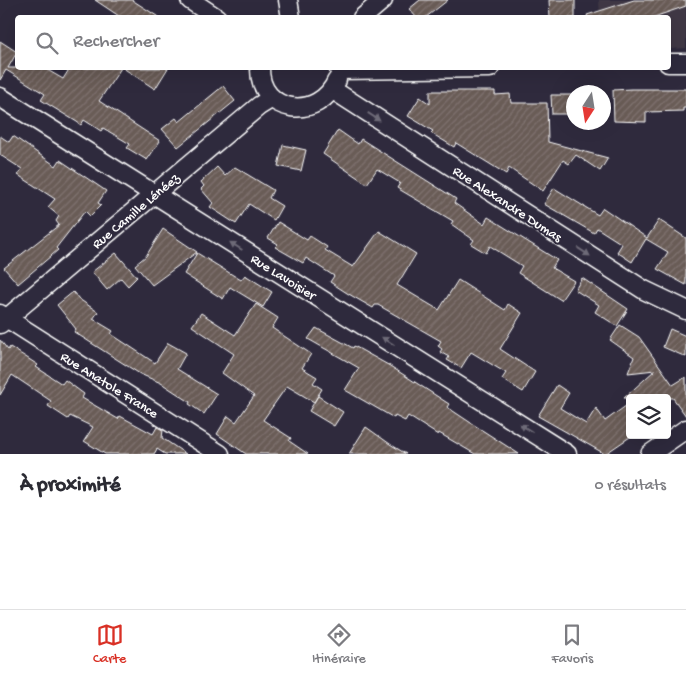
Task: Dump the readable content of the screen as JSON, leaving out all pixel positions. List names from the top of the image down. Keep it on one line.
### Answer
{"streets":{"street":["Rue Alexandre Dumas","Rue Camille Lénéez","Rue Lavoisier","Rue Anatole France"]},"crossings":[["Rue Camille Lénéez","Rue Lavoisier"],["Rue Camille Lénéez","Rue Anatole France"]],"one_way":["Rue Alexandre Dumas","Rue Lavoisier"],"north":"bottom","page":{"search":"Rechercher","heading":["À proximité","0 résultats"],"nav":["Carte","Itinéraire","Favoris"]}}
